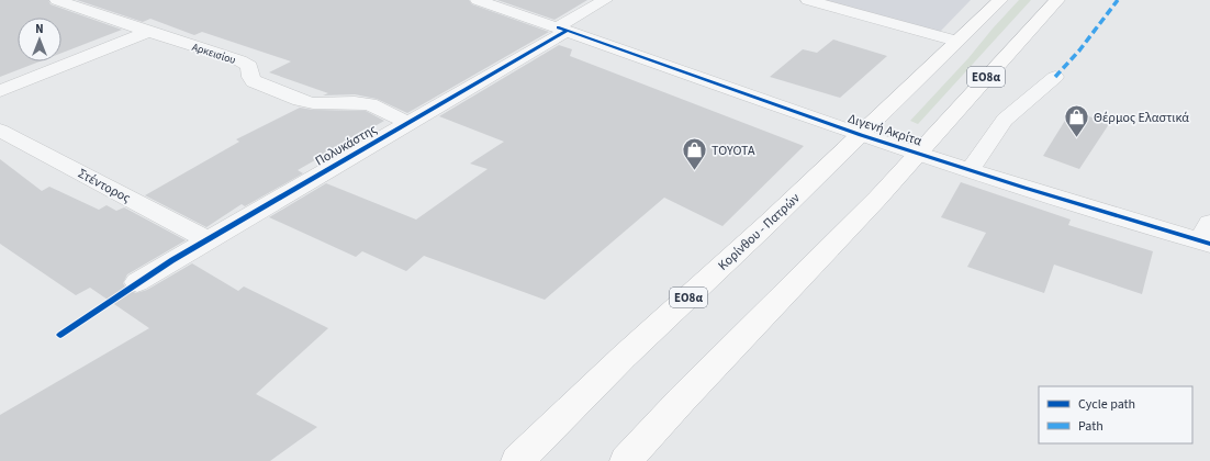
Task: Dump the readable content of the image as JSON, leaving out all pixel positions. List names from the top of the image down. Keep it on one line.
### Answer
{"streets":{"highway":["ΕΟ8α","Κορίνθου - Πατρών"],"street":["Αρκεισίου","Διγενή Ακρίτα","Πολυκάστης","Στέντορος"]},"crossings":[["Αρκεισίου","Πολυκάστης"],["ΕΟ8α","Διγενή Ακρίτα"],["Διγενή Ακρίτα","Πολυκάστης"],["Διγενή Ακρίτα","Κορίνθου - Πατρών"],["Πολυκάστης","Στέντορος"]],"places":{"shop":["Θέρμος Ελαστικά","TOYOTA"]},"legend":["Cycle path","Path"],"north":"top"}
